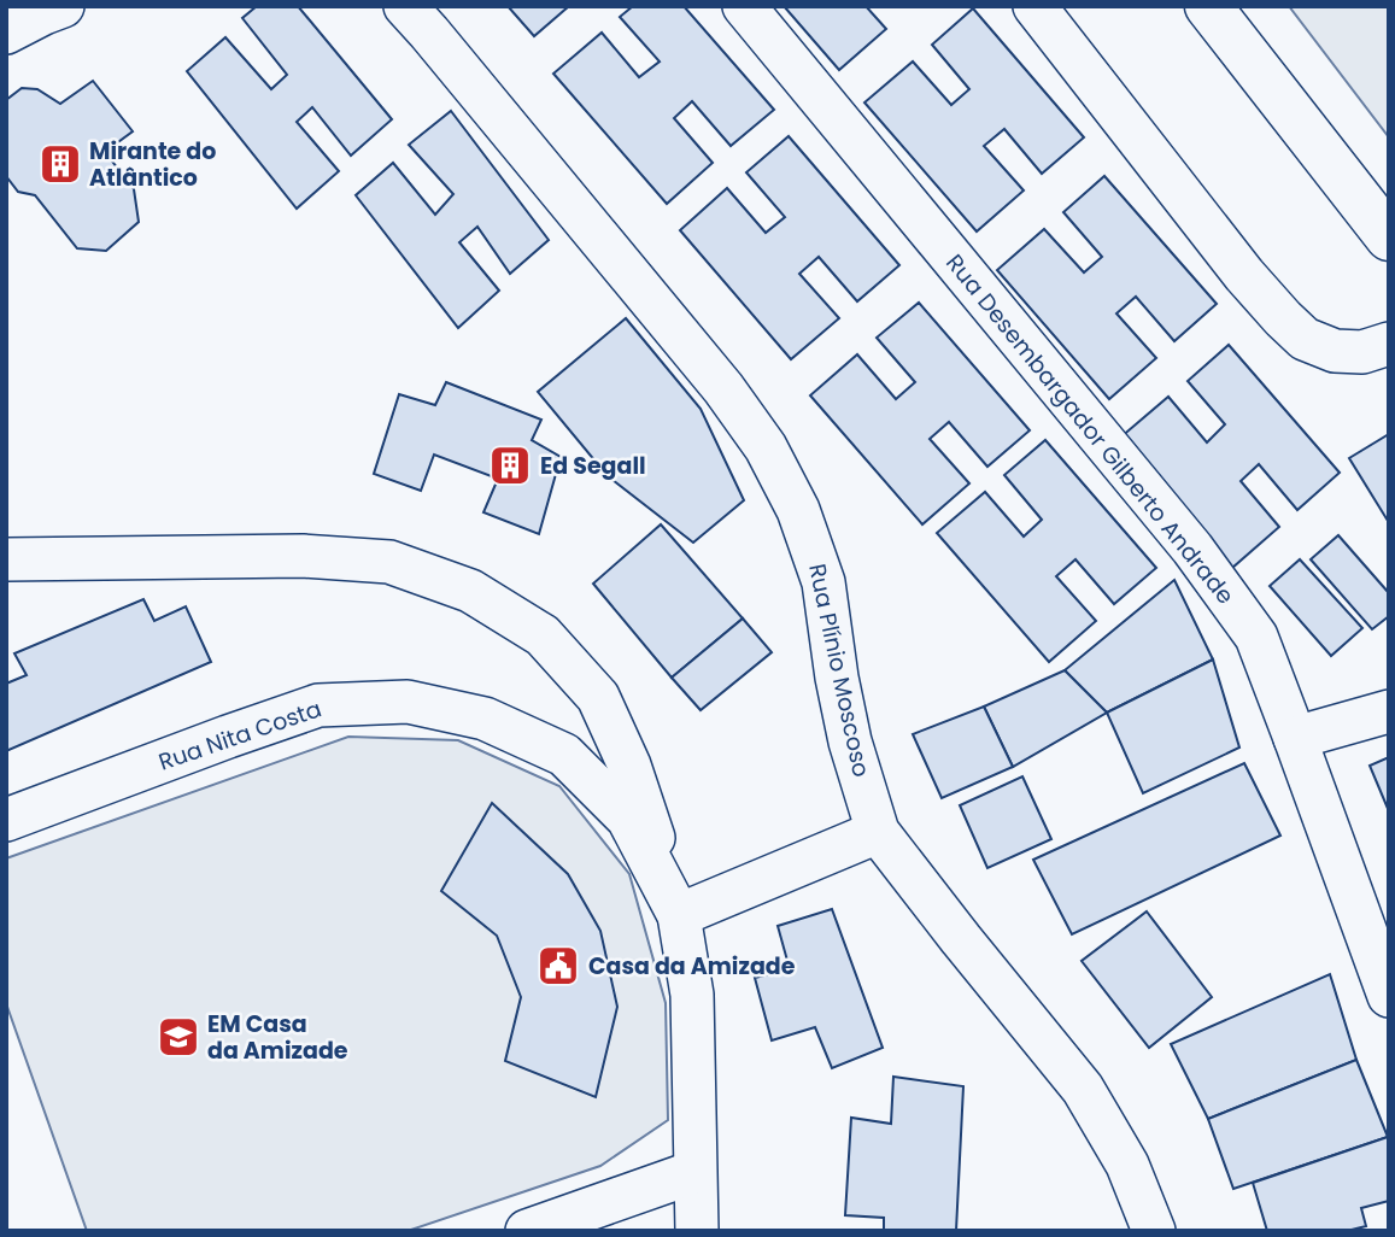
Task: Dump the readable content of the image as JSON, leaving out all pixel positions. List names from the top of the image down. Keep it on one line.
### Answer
{"streets":{"street":["Rua Desembargador Gilberto Andrade","Rua Plínio Moscoso","Rua Nita Costa"]},"places":{"building":["Mirante do Atlântico","Ed Segall"],"public building":["Casa da Amizade"],"school or university":["EM Casa da Amizade"]}}
